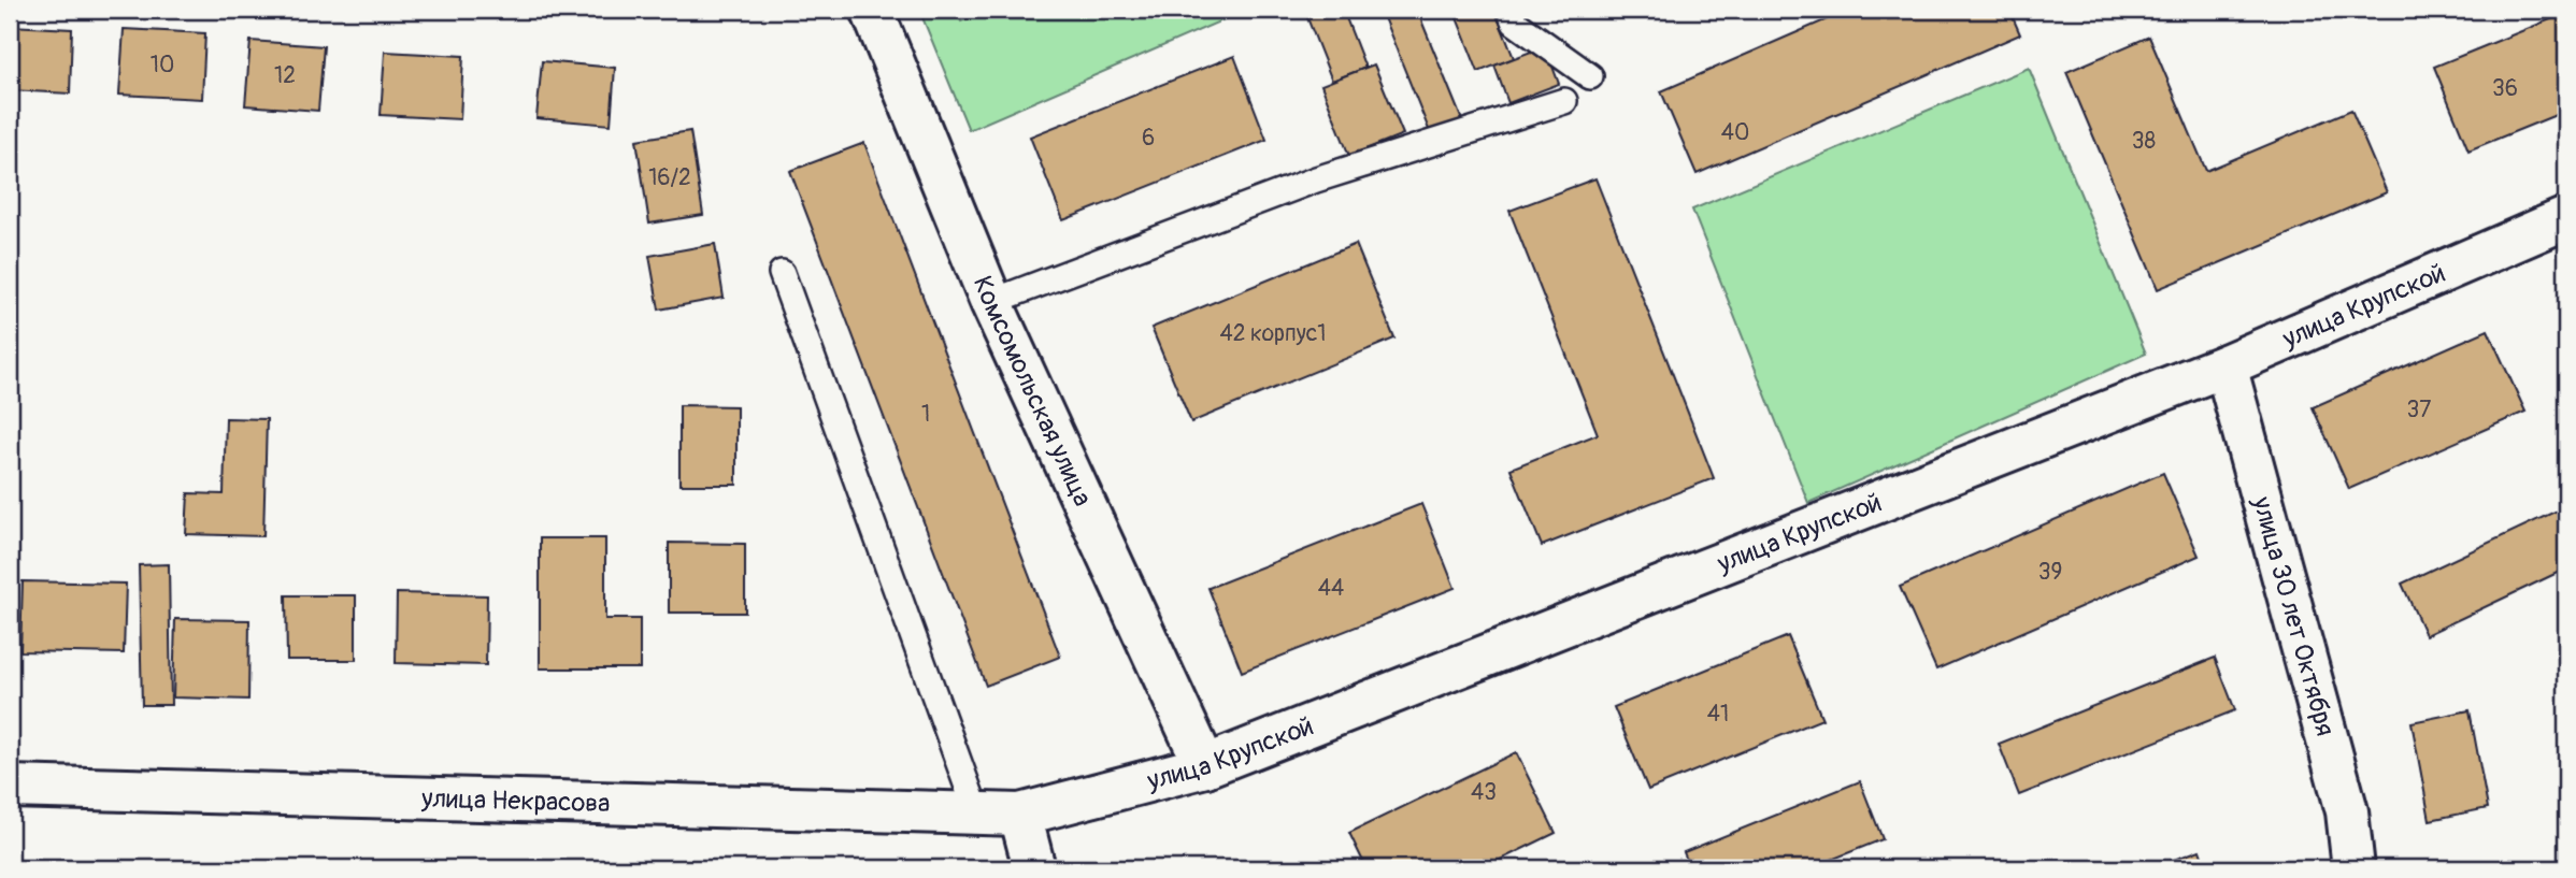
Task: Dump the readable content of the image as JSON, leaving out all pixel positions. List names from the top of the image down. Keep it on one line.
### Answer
{"streets":{"street":["улица Крупской","Комсомольская улица","улица 30 лет Октября","улица Некрасова"]},"crossings":[["улица Крупской","Комсомольская улица"],["улица Крупской","улица 30 лет Октября"],["улица Крупской","улица Некрасова"]],"house_numbers":["10","12","36","40","6","38","16/2","42 корпус1","37","1","39","44","41","43"]}
